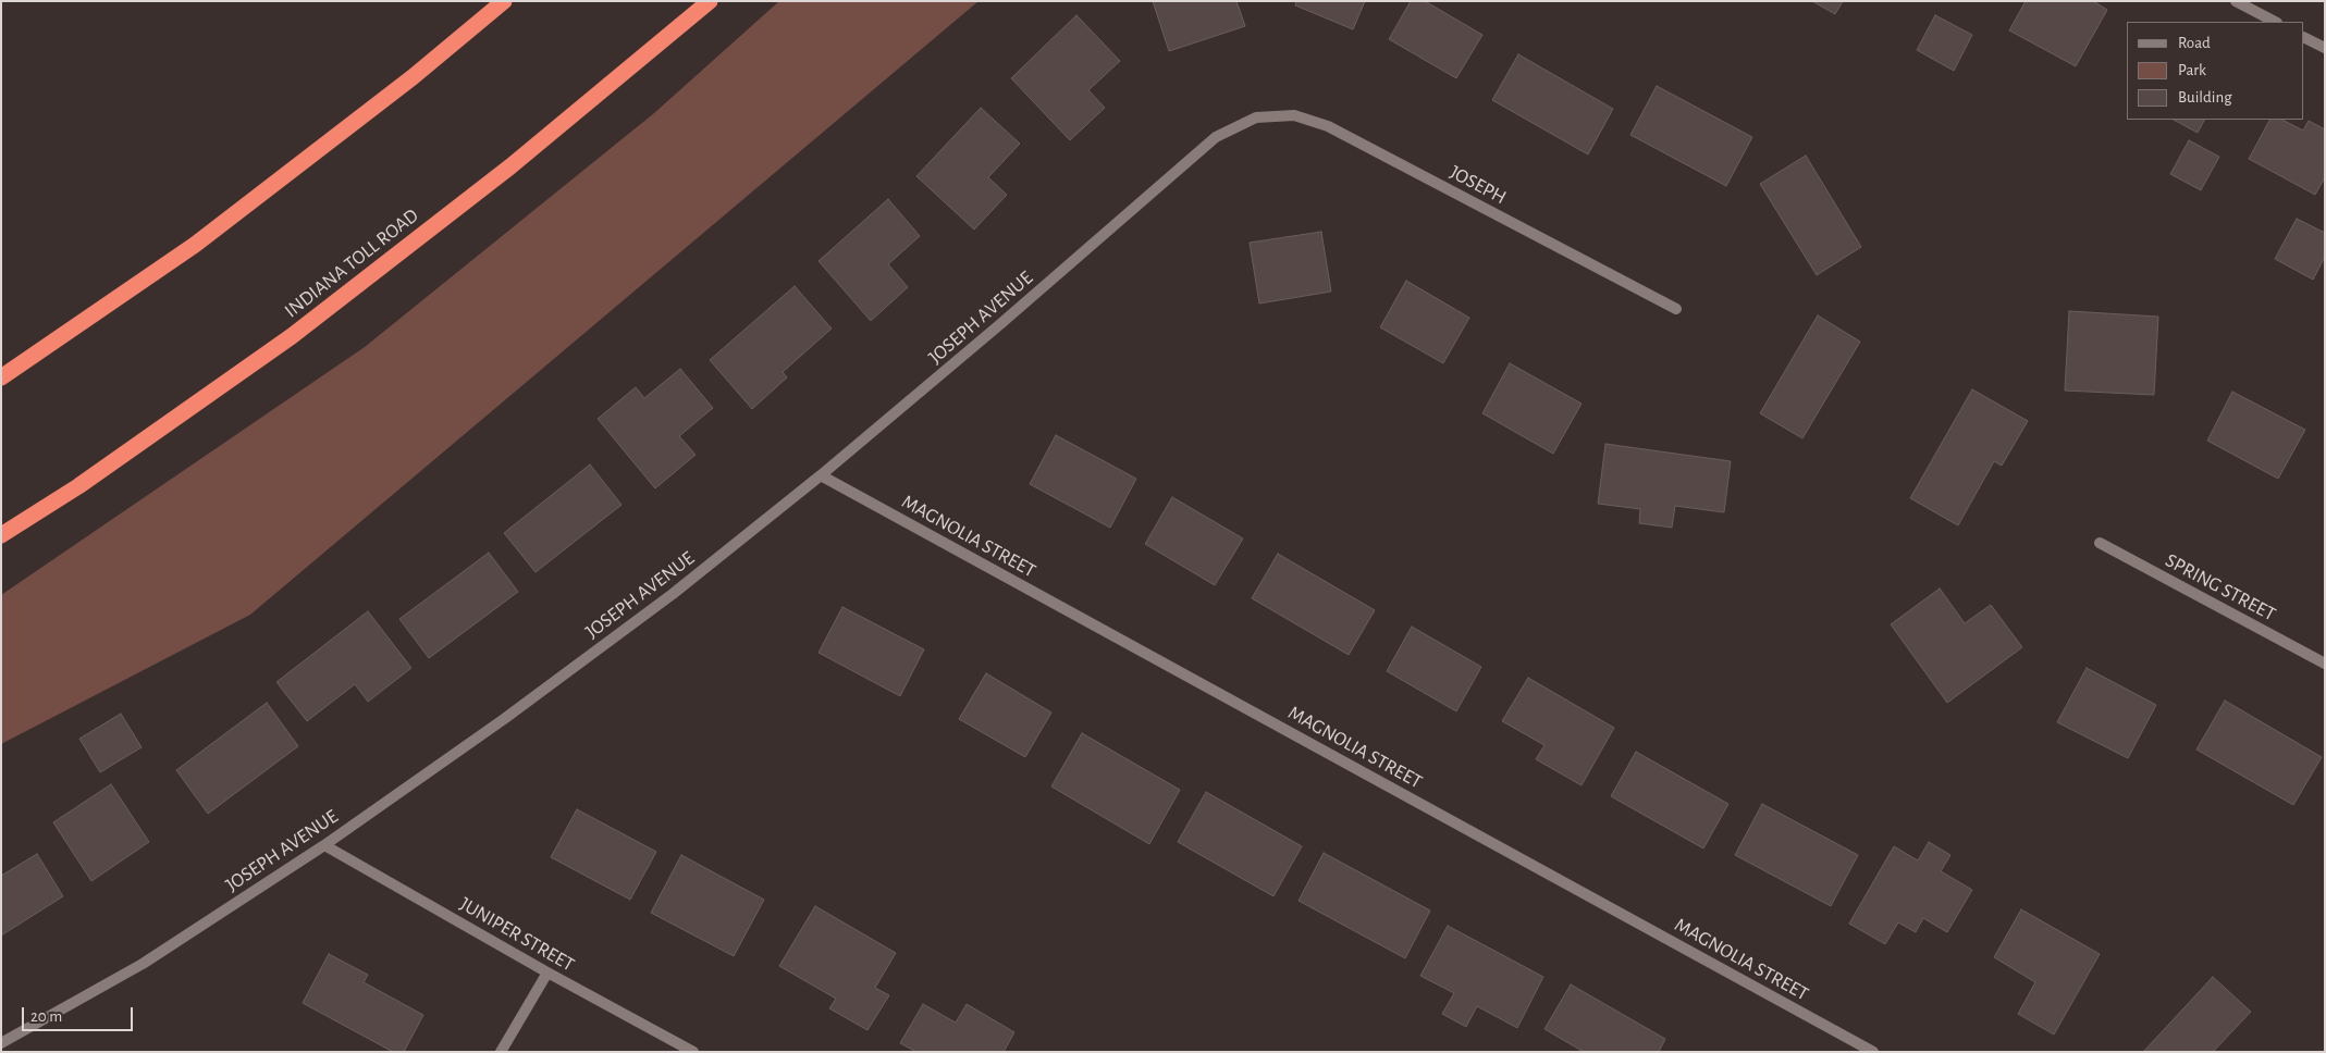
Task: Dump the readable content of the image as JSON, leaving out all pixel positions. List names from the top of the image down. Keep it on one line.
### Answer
{"streets":{"highway":["INDIANA TOLL ROAD"],"street":["JOSEPH","JOSEPH AVENUE","MAGNOLIA STREET","SPRING STREET","JUNIPER STREET"]},"crossings":[["JOSEPH","JOSEPH AVENUE"],["JOSEPH AVENUE","MAGNOLIA STREET"],["JOSEPH AVENUE","JUNIPER STREET"]],"legend":["Road","Park","Building"],"scale_bar":"20 m"}
